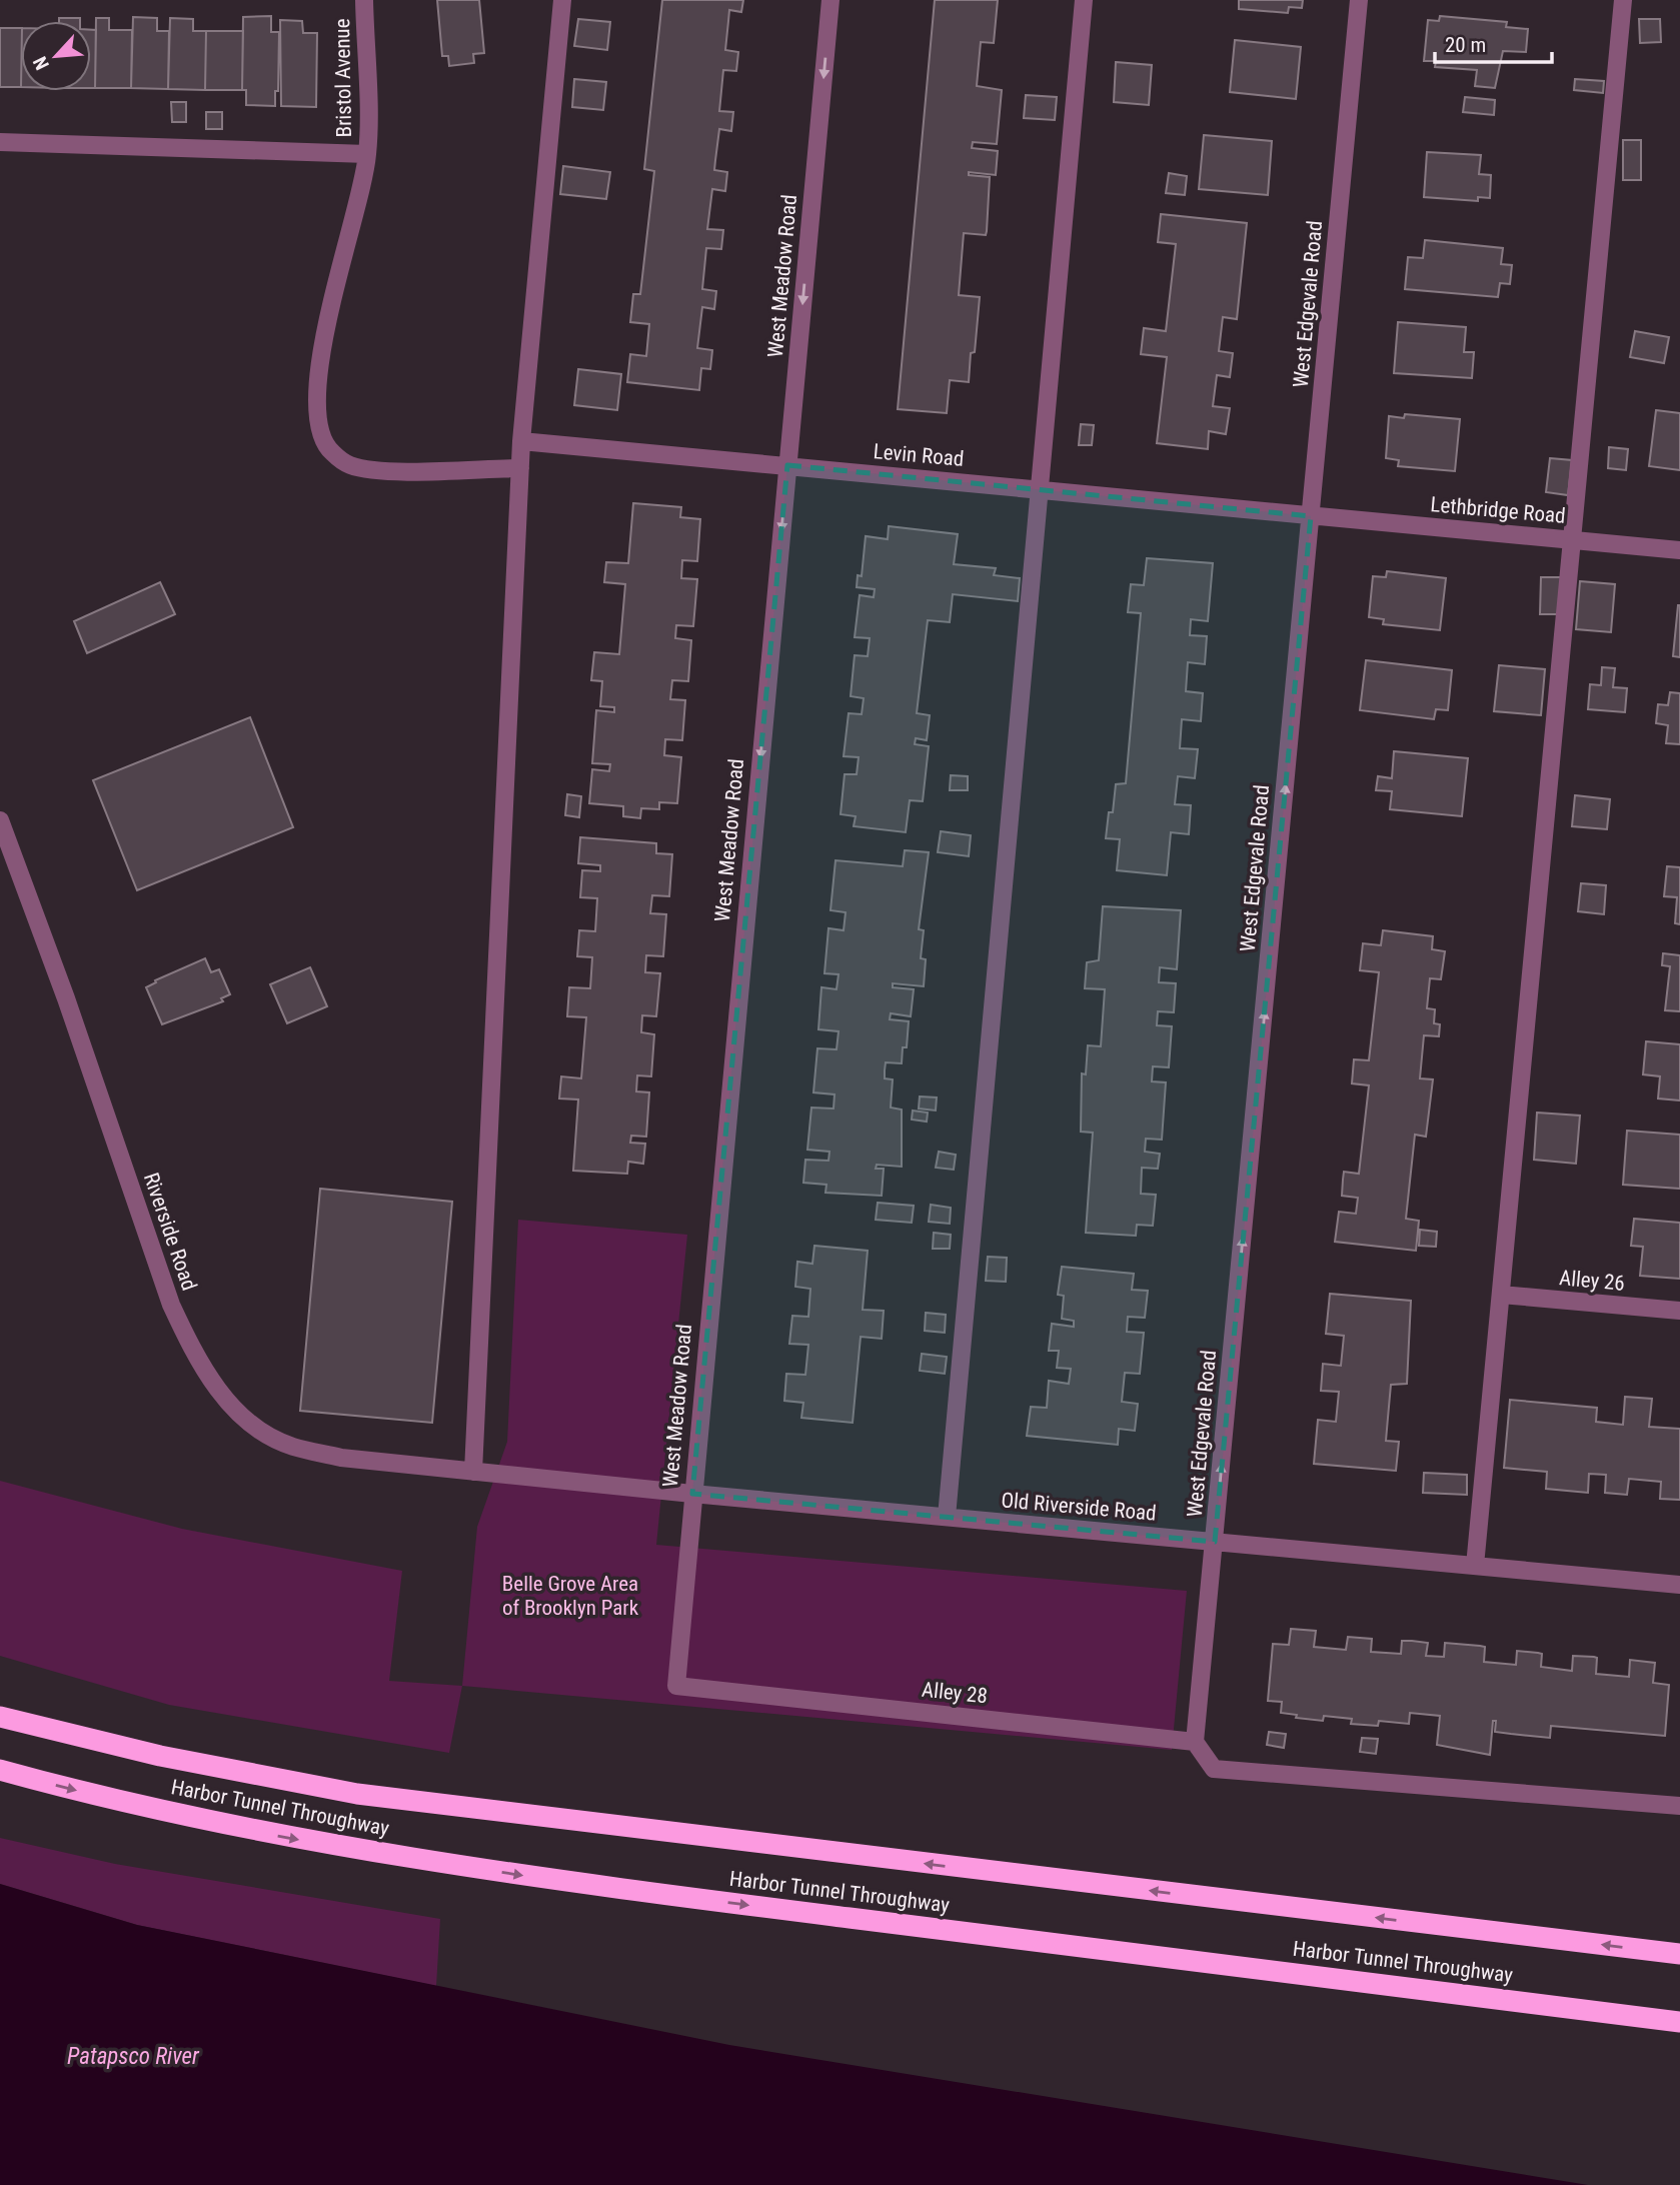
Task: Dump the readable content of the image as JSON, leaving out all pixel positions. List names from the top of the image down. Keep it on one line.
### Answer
{"streets":{"highway":["Harbor Tunnel Throughway"],"street":["Bristol Avenue","West Meadow Road","West Edgevale Road","Levin Road","Lethbridge Road","Riverside Road","Alley 26","Old Riverside Road","Alley 28"]},"crossings":[["West Meadow Road","Levin Road"],["West Meadow Road","Old Riverside Road"],["West Meadow Road","Alley 28"],["West Edgevale Road","Levin Road"],["West Edgevale Road","Lethbridge Road"],["West Edgevale Road","Old Riverside Road"],["West Edgevale Road","Alley 28"],["Levin Road","Lethbridge Road"],["Riverside Road","Old Riverside Road"]],"one_way":["West Meadow Road","West Edgevale Road"],"water":["Patapsco River"],"parks":["Belle Grove Area of Brooklyn Park"],"scale_bar":"20 m","north":"bottom left"}
